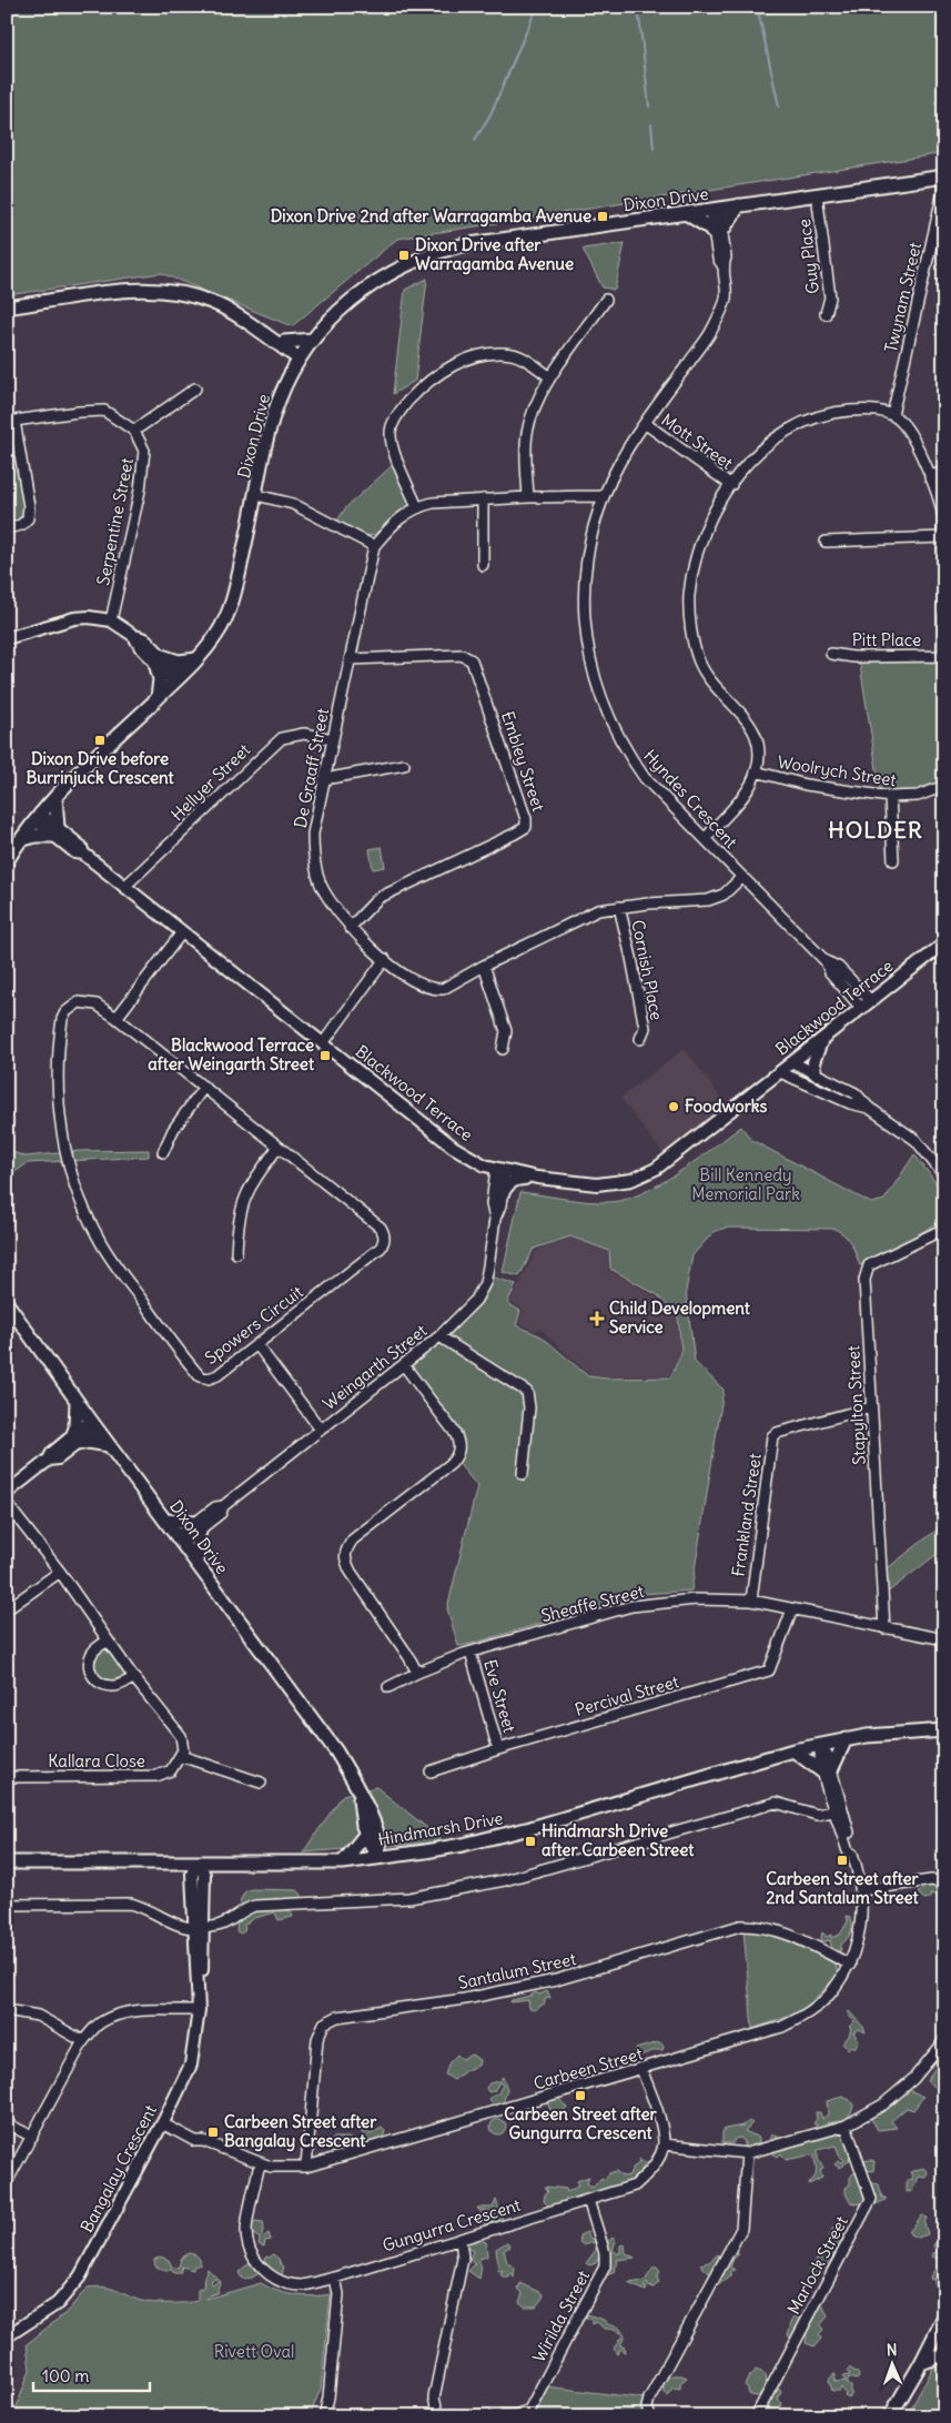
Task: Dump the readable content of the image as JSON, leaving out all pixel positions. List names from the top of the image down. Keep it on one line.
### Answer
{"streets":{"main road":["Dixon Drive","Hindmarsh Drive"],"street":["Guy Place","Twynam Street","Mott Street","Serpentine Street","Pitt Place","Embley Street","De Graaff Street","Woolrych Street","Hellyer Street","Hyndes Crescent","Cornish Place","Blackwood Terrace","Spowers Circuit","Weingarth Street","Stapylton Street","Frankland Street","Sheaffe Street","Eve Street","Percival Street","Kallara Close","Santalum Street","Carbeen Street","Bangalay Crescent","Gungurra Crescent","Marlock Street","Wirilda Street"]},"crossings":[["Dixon Drive","Guy Place"],["Dixon Drive","Hyndes Crescent"],["Dixon Drive","Blackwood Terrace"],["Dixon Drive","Weingarth Street"],["Dixon Drive","Hindmarsh Drive"],["Mott Street","Hyndes Crescent"],["Embley Street","De Graaff Street"],["De Graaff Street","Hellyer Street"],["De Graaff Street","Hyndes Crescent"],["De Graaff Street","Cornish Place"],["Hellyer Street","Blackwood Terrace"],["Hyndes Crescent","Blackwood Terrace"],["Blackwood Terrace","Weingarth Street"],["Stapylton Street","Frankland Street"],["Stapylton Street","Sheaffe Street"],["Frankland Street","Sheaffe Street"],["Sheaffe Street","Eve Street"],["Sheaffe Street","Percival Street"],["Eve Street","Percival Street"],["Hindmarsh Drive","Carbeen Street"],["Hindmarsh Drive","Bangalay Crescent"],["Santalum Street","Carbeen Street"],["Carbeen Street","Bangalay Crescent"],["Carbeen Street","Gungurra Crescent"],["Gungurra Crescent","Wirilda Street"]],"districts":["HOLDER"],"parks":["Bill Kennedy Memorial Park","Rivett Oval"],"places":{"transit":["Dixon Drive 2nd after Warragamba Avenue","Dixon Drive after Warragamba Avenue","Dixon Drive before Burrinjuck Crescent","Blackwood Terrace after Weingarth Street","Hindmarsh Drive after Carbeen Street","Carbeen Street after 2nd Santalum Street","Carbeen Street after Gungurra Crescent","Carbeen Street after Bangalay Crescent"],"other":["Foodworks"],"health":["Child Development Service"]},"scale_bar":"100 m","north":"top"}
